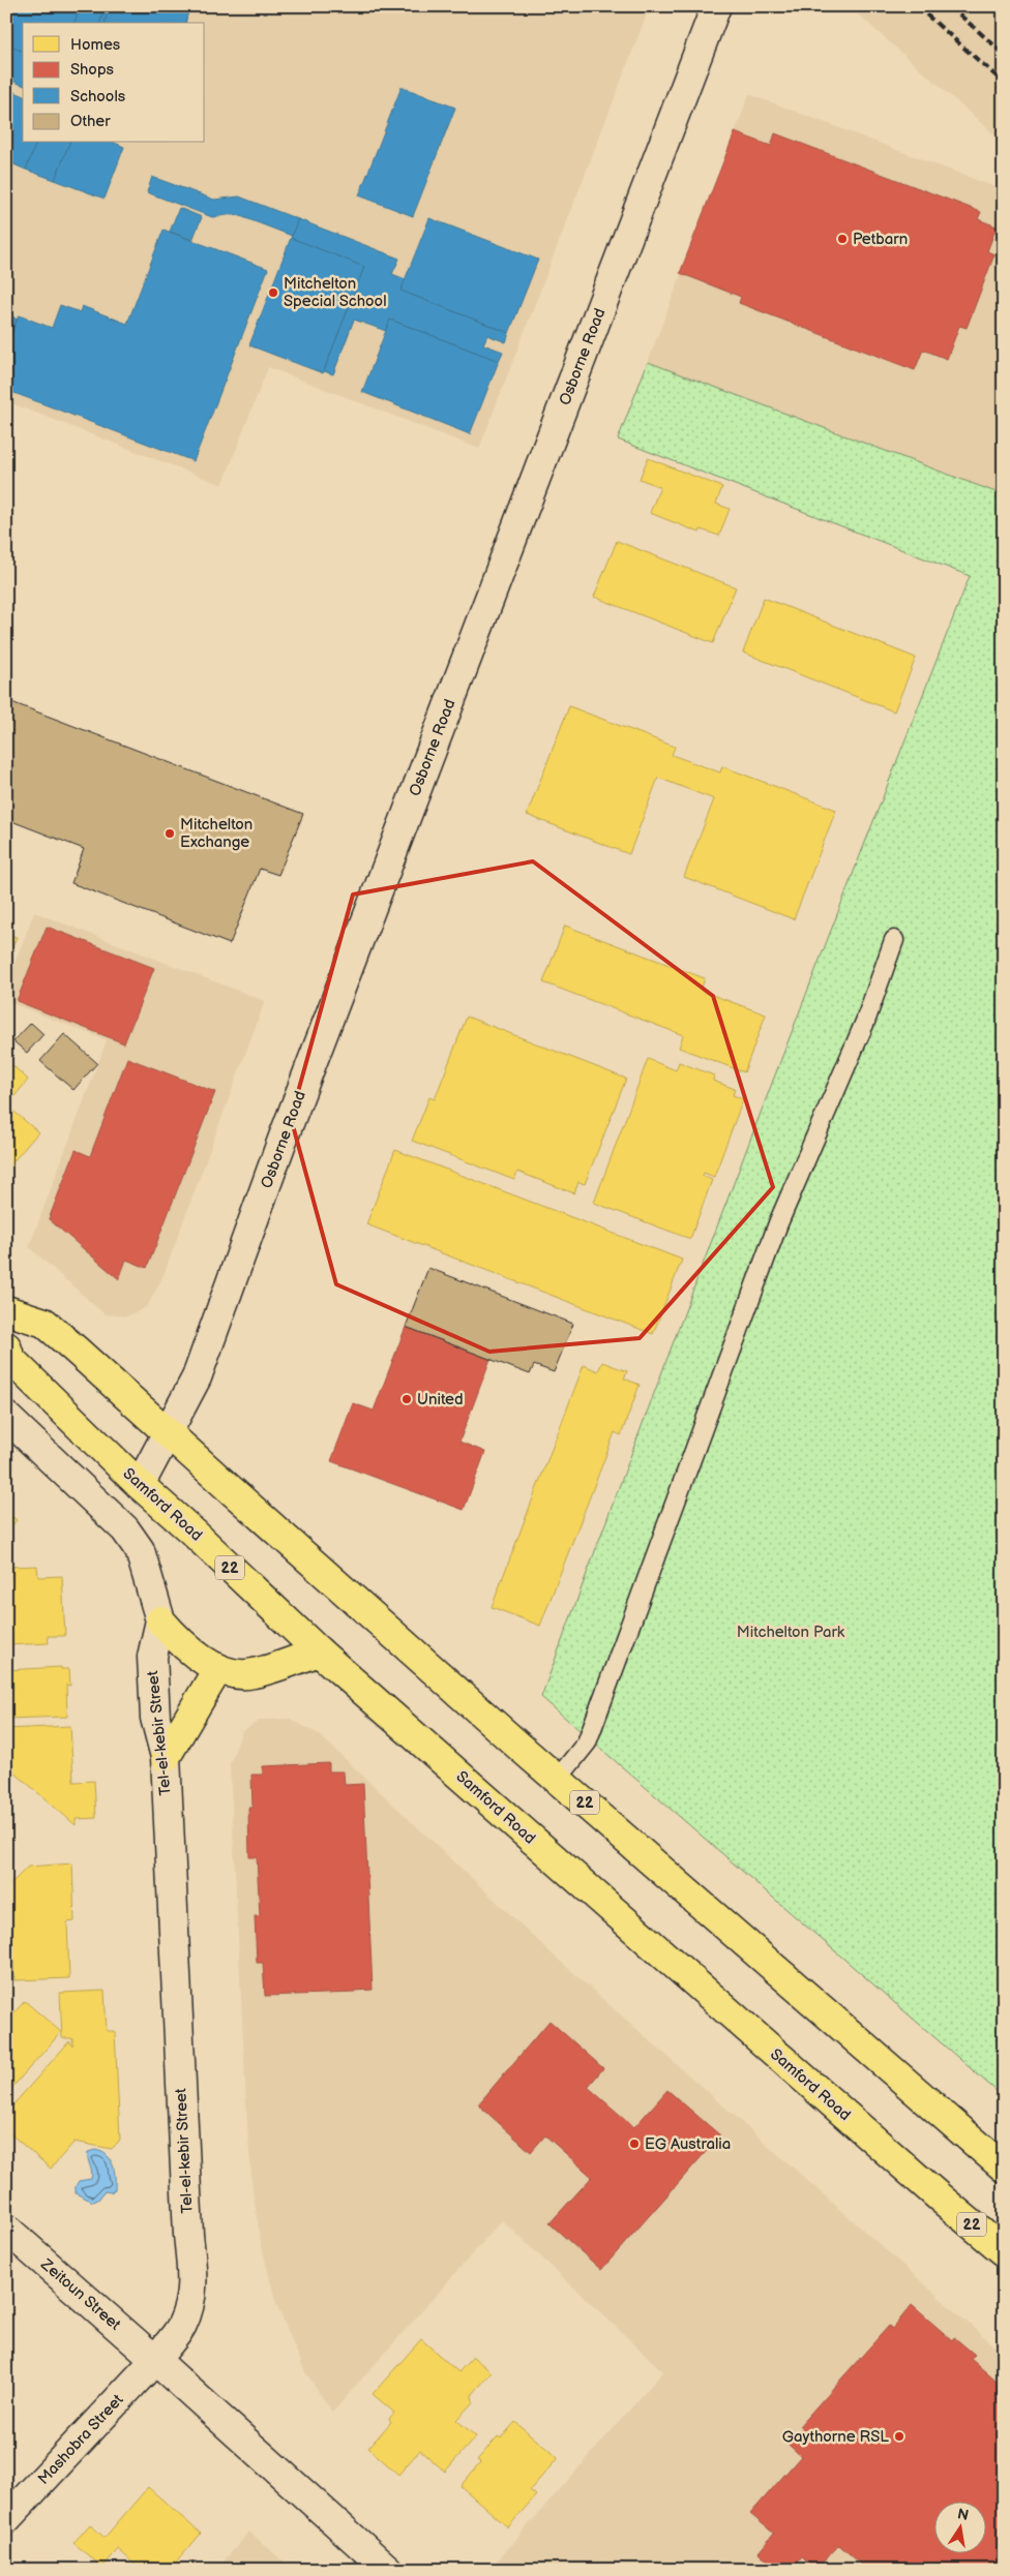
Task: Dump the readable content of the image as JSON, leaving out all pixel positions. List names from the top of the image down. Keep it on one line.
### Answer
{"streets":{"main road":["Samford Road","22"],"street":["Osborne Road","Tel-el-kebir Street","Zeitoun Street","Mashobra Street"]},"crossings":[["Osborne Road","Samford Road"],["Osborne Road","22"],["Tel-el-kebir Street","Zeitoun Street"],["Tel-el-kebir Street","Mashobra Street"],["Zeitoun Street","Mashobra Street"]],"parks":["Mitchelton Park"],"places":["Petbarn","Mitchelton Special School","Mitchelton Exchange","United","EG Australia","Gaythorne RSL"],"legend":["Homes","Shops","Schools","Other"],"north":"top"}
